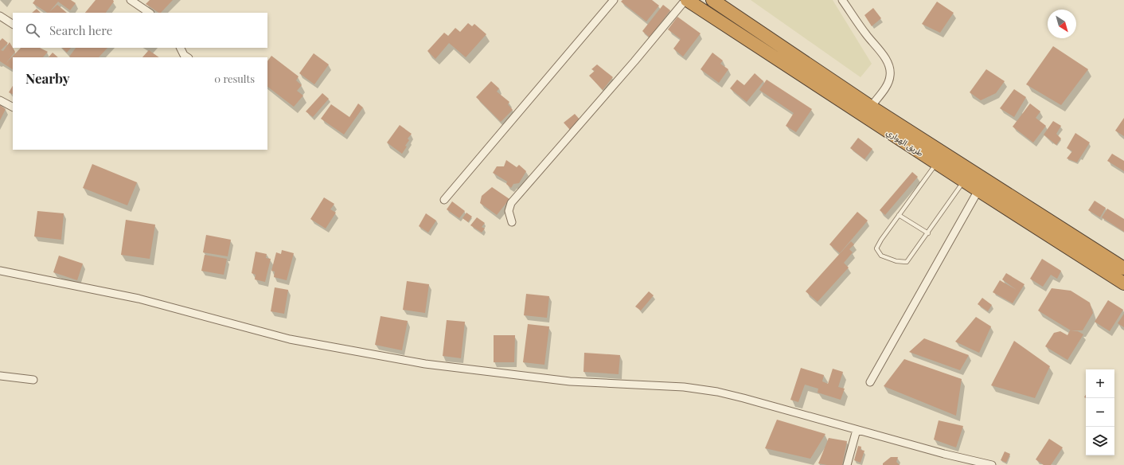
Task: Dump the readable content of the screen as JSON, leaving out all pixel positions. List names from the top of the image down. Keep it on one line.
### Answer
{"streets":{"highway":["طريق الهواري"]},"north":"bottom right","page":{"search":"Search here","heading":["Nearby","0 results"],"map_buttons":["+","−"]}}
